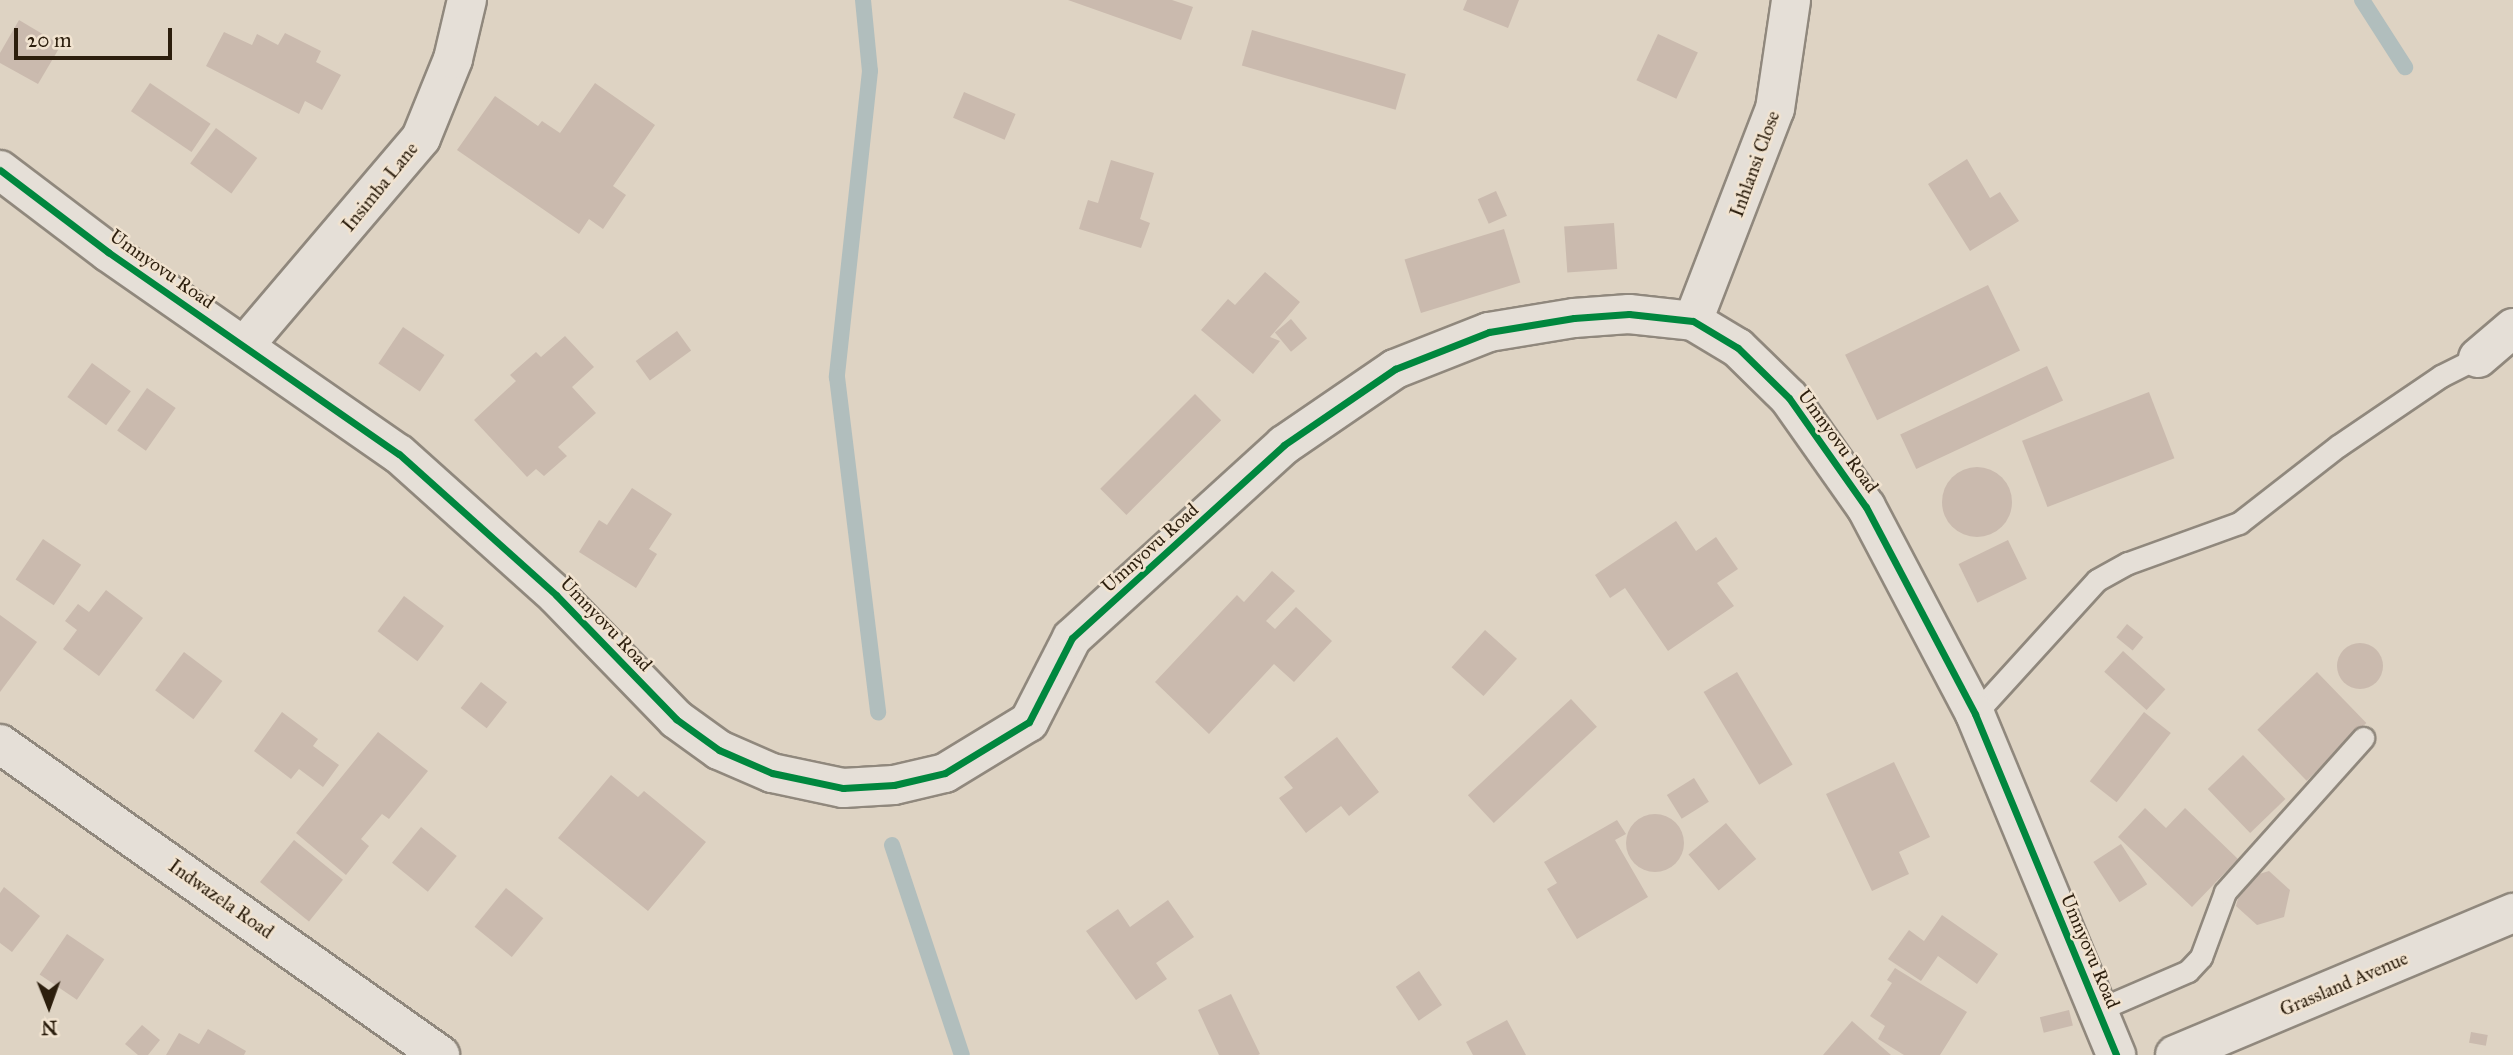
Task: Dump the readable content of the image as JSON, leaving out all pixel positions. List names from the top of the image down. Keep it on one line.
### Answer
{"streets":{"street":["Inhlansi Close","Insimba Lane","Umnyovu Road","Indwazela Road","Grassland Avenue"]},"crossings":[["Inhlansi Close","Umnyovu Road"],["Insimba Lane","Umnyovu Road"]],"scale_bar":"20 m","north":"bottom"}
